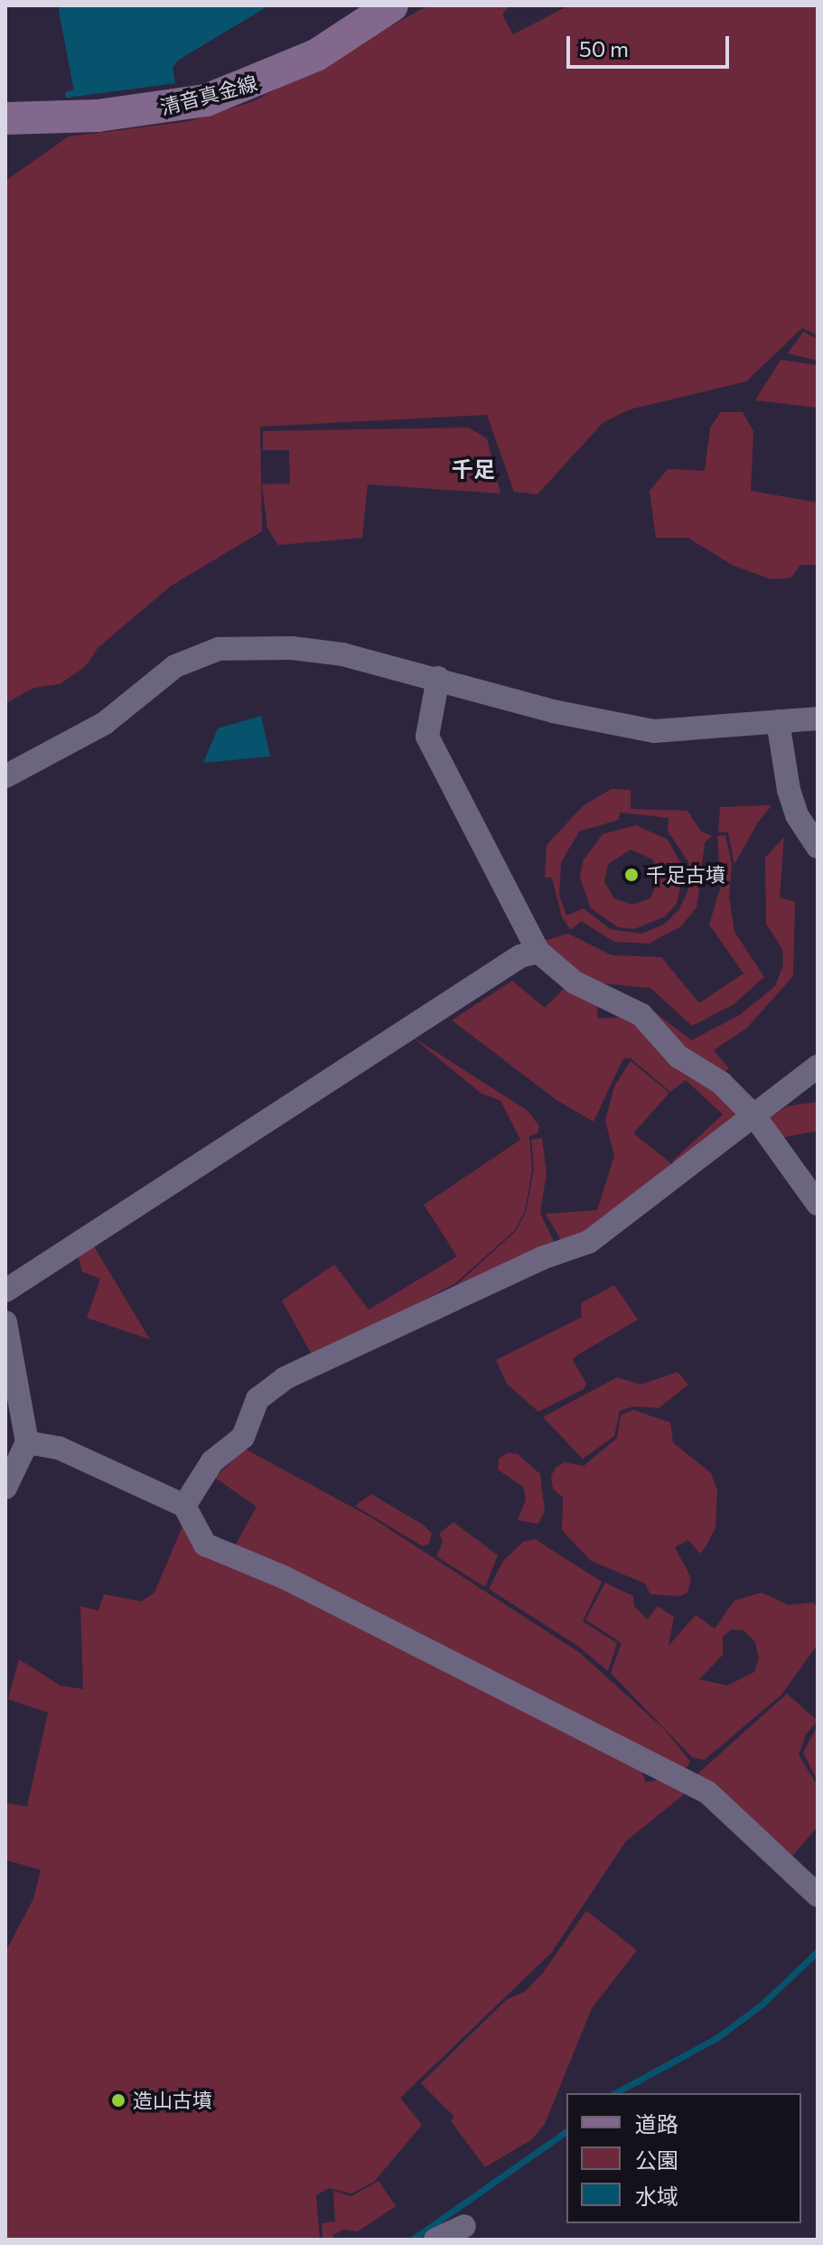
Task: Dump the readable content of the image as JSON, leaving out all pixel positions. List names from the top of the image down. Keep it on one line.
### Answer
{"streets":{"main road":["清音真金線"]},"districts":["千足"],"places":["千足古墳","造山古墳"],"legend":["道路","公園","水域"],"scale_bar":"50 m"}
